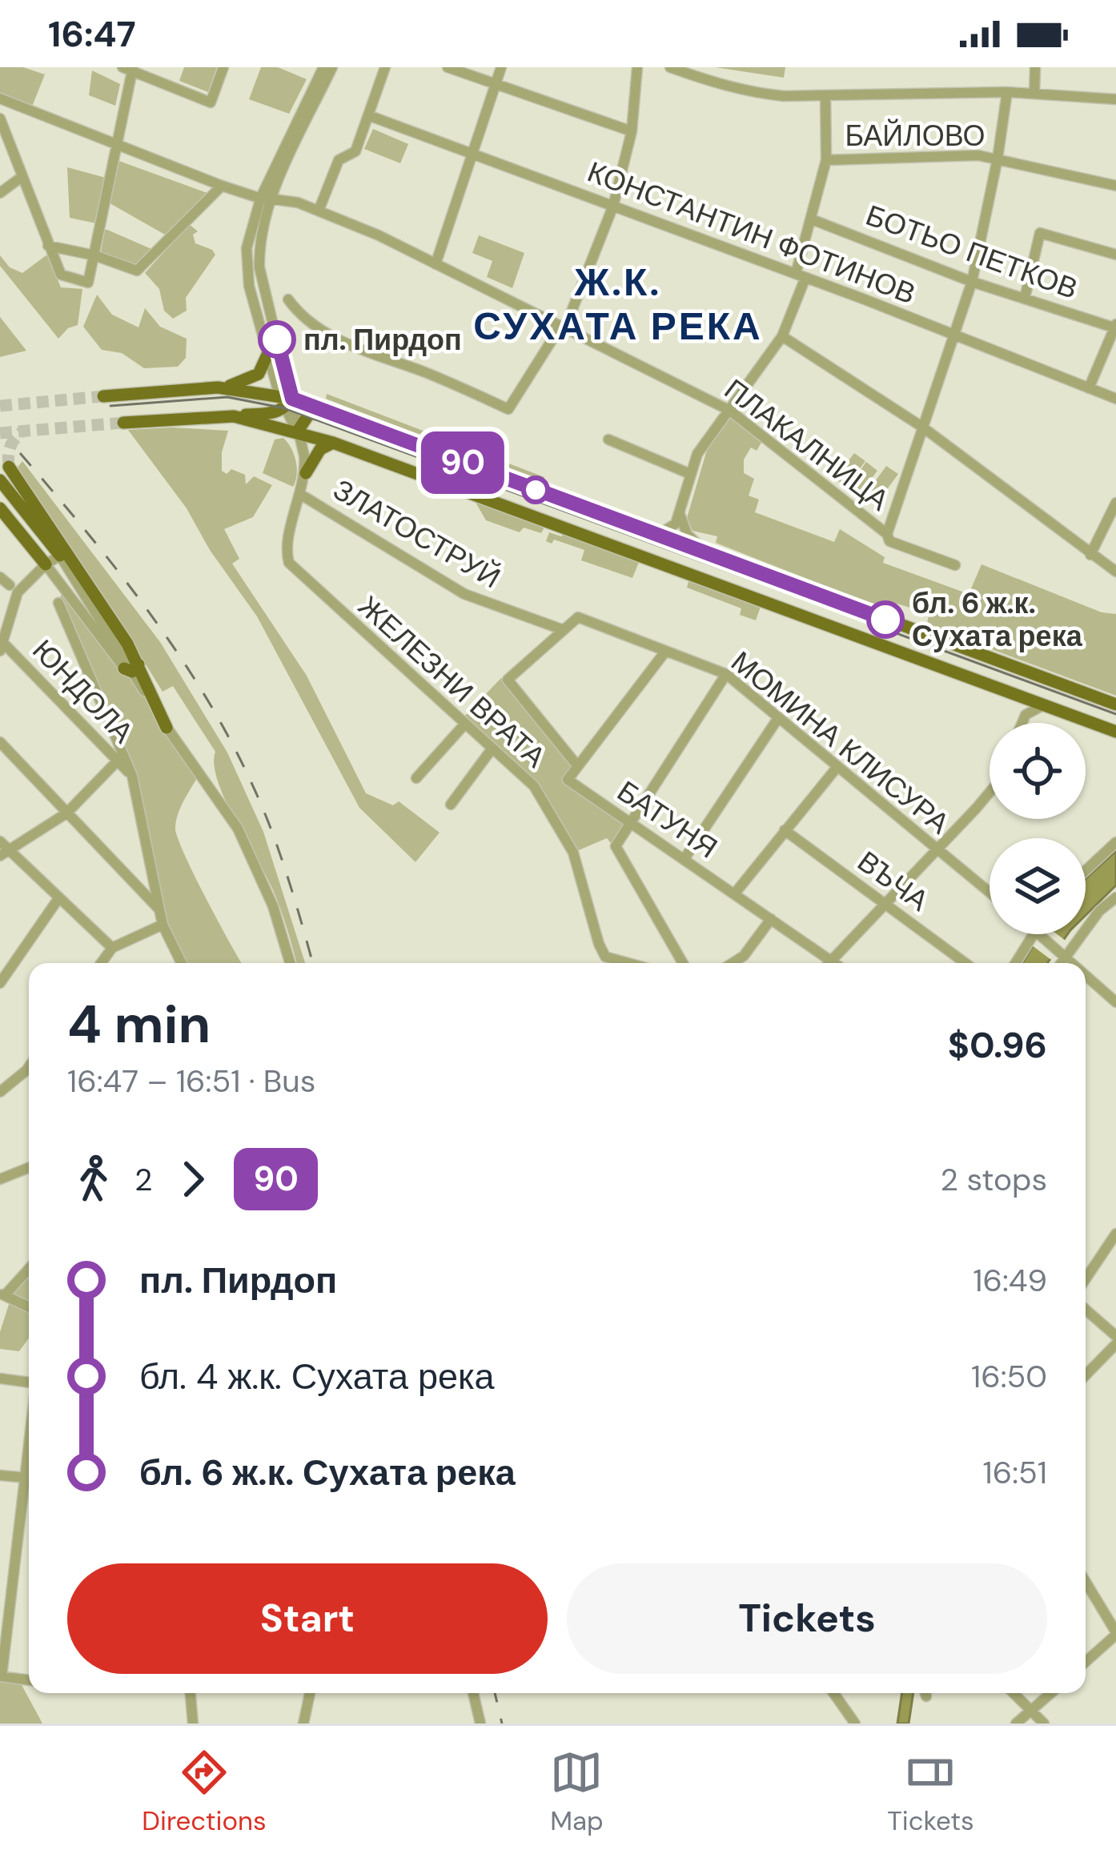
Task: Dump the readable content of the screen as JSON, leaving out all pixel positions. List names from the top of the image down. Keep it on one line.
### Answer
{"streets":{"street":["БАЙЛОВО","КОНСТАНТИН ФОТИНОВ","БОТЬО ПЕТКОВ","ПЛАКАЛНИЦА","ЗЛАТОСТРУЙ","ЖЕЛЕЗНИ ВРАТА","ЮНДОЛА","МОМИНА КЛИСУРА","БАТУНЯ","ВЪЧА"]},"crossings":[["ЗЛАТОСТРУЙ","ЖЕЛЕЗНИ ВРАТА"],["ЗЛАТОСТРУЙ","МОМИНА КЛИСУРА"],["ЗЛАТОСТРУЙ","БАТУНЯ"],["МОМИНА КЛИСУРА","БАТУНЯ"]],"districts":["Ж.К. СУХАТА РЕКА"],"places":["пл. Пирдоп","бл. 6 ж.к. Сухата река"],"lines":["bus line 90"],"page":{"status":"16:47","on_map":"90","heading":["4 min","16:47 – 16:51 · Bus","$0.96"],"legs":["2","90","2 stops"],"list":[{"name":"пл. Пирдоп","value":"16:49"},{"name":"бл. 4 ж.к. Сухата река","value":"16:50"},{"name":"бл. 6 ж.к. Сухата река","value":"16:51"}],"buttons":["Start","Tickets"],"tabs":["Directions","Map","Tickets"]}}
